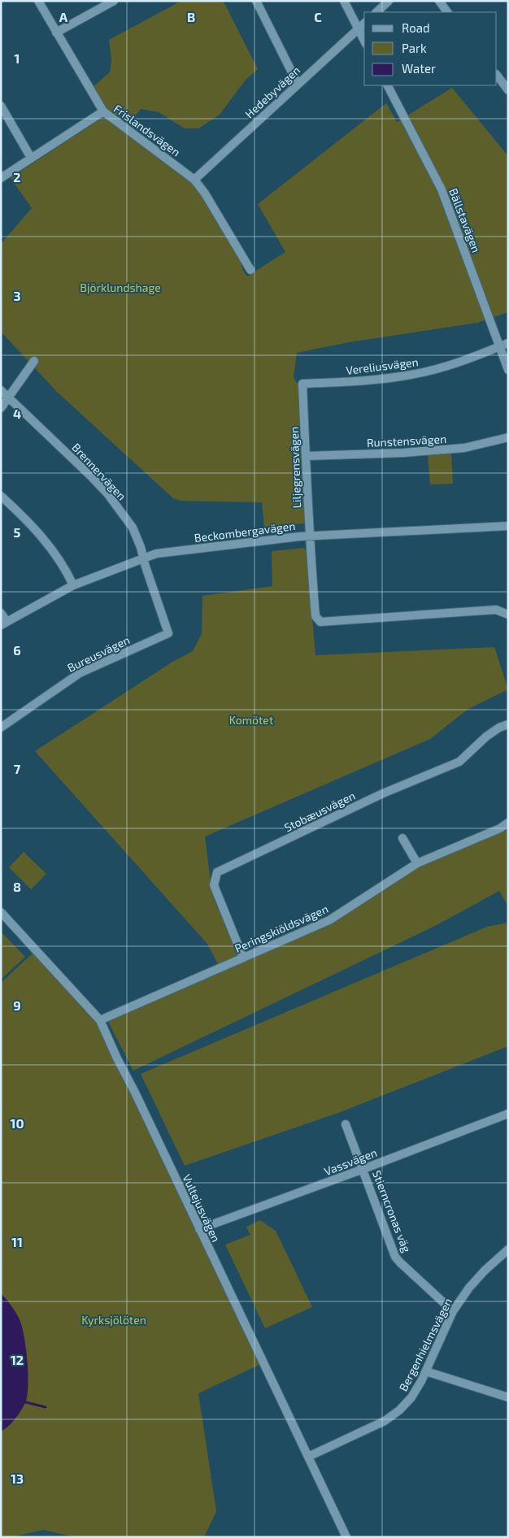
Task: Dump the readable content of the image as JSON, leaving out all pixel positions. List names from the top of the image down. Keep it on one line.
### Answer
{"streets":{"street":["Hedebyvägen","Frislandsvägen","Bällstavägen","Vereliusvägen","Runstensvägen","Liljegrensvägen","Brennervägen","Beckombergavägen","Bureusvägen","Stobæusvägen","Peringskiöldsvägen","Vassvägen","Vultejusvägen","Stierncronas väg","Bergenhielmsvägen"]},"crossings":[["Hedebyvägen","Frislandsvägen"],["Bällstavägen","Vereliusvägen"],["Vereliusvägen","Liljegrensvägen"],["Runstensvägen","Liljegrensvägen"],["Liljegrensvägen","Beckombergavägen"],["Brennervägen","Beckombergavägen"],["Brennervägen","Bureusvägen"],["Stobæusvägen","Peringskiöldsvägen"],["Peringskiöldsvägen","Vultejusvägen"],["Vassvägen","Vultejusvägen"],["Vassvägen","Stierncronas väg"],["Vultejusvägen","Bergenhielmsvägen"],["Stierncronas väg","Bergenhielmsvägen"]],"parks":["Björklundshage","Komötet","Kyrksjölöten"],"legend":["Road","Park","Water"],"grid":{"columns":["A","B","C"],"rows":["1","2","3","4","5","6","7","8","9","10","11","12","13"]}}
